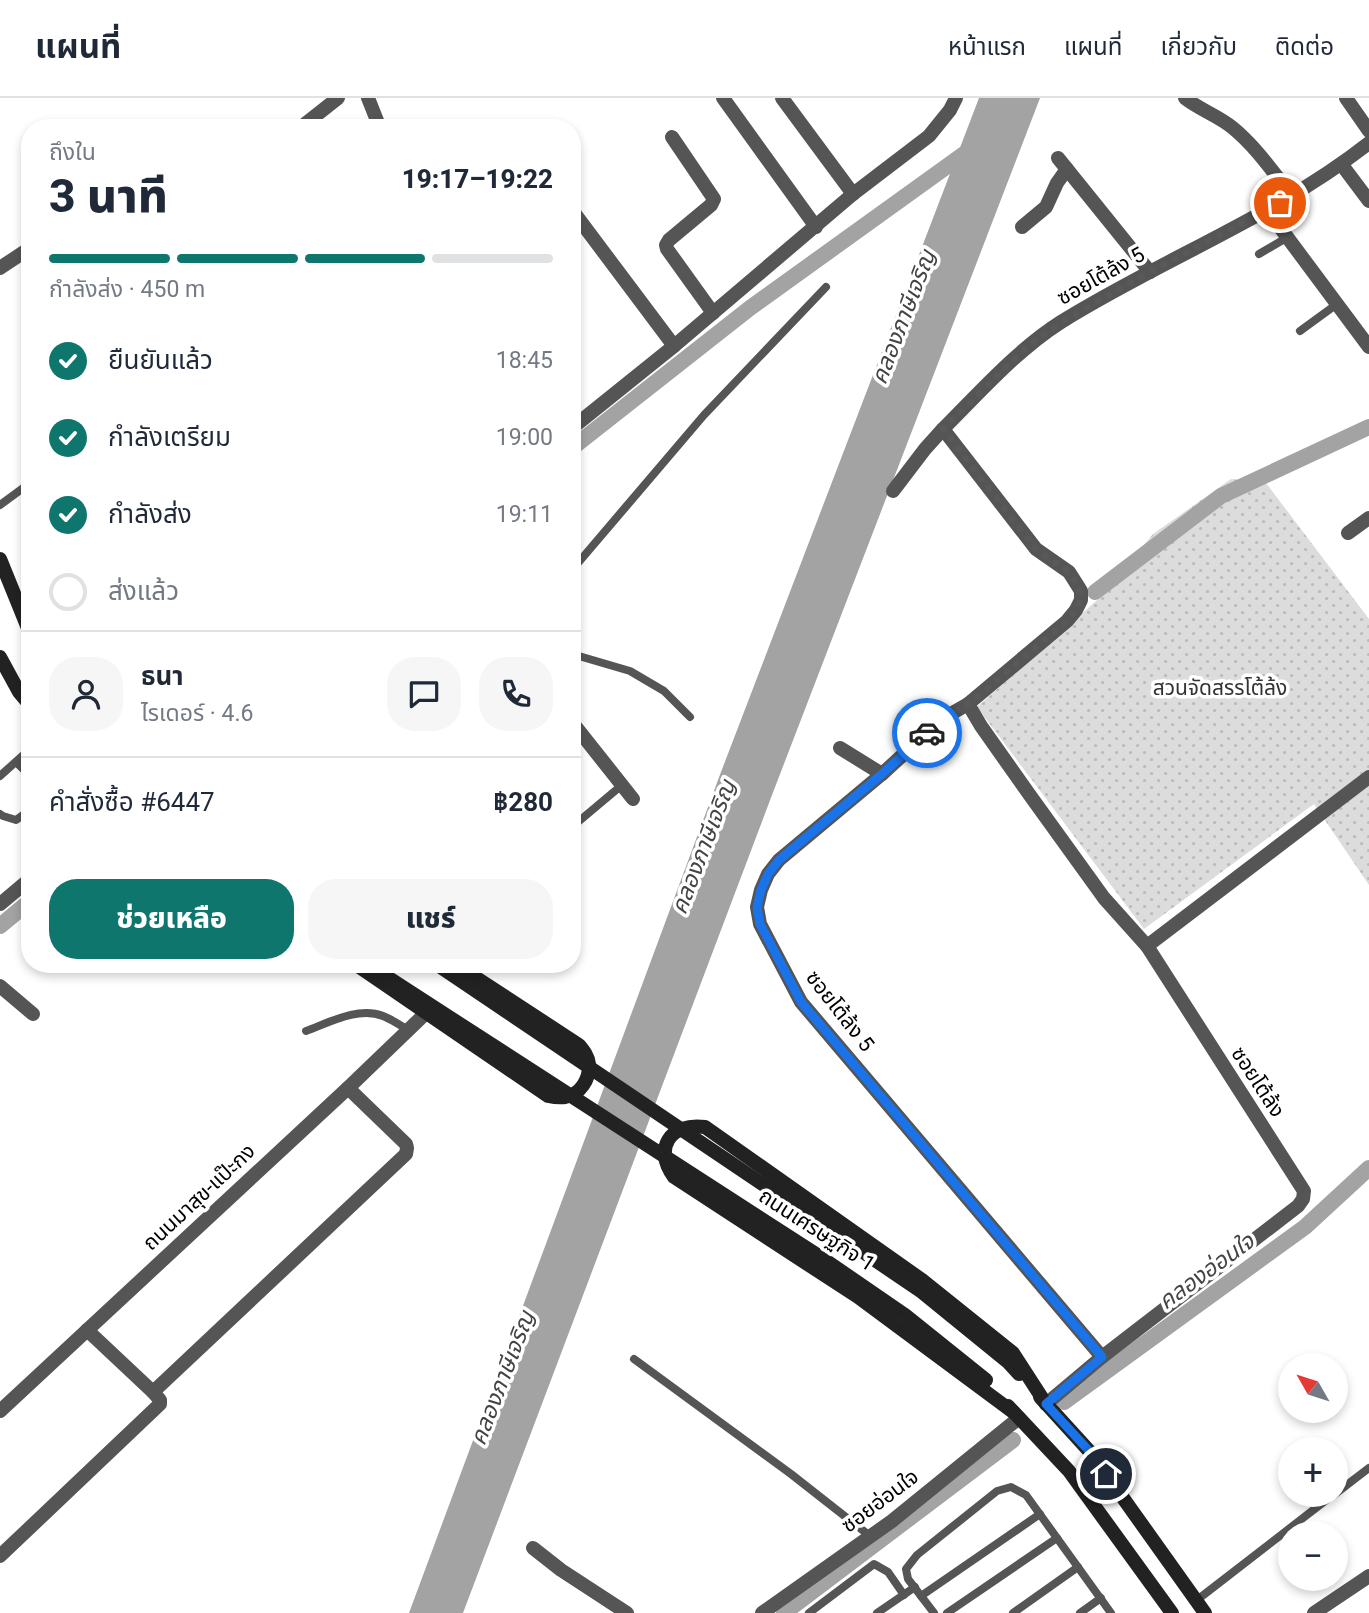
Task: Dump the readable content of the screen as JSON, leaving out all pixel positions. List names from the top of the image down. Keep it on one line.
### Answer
{"streets":{"main road":["ถนนเศรษฐกิจ 1"],"street":["ซอยโต้ล้ง 5","ซอยโต้ล้ง","ถนนมาสุข-แป๊ะกง","ซอยอ่อนใจ"]},"crossings":[["ซอยโต้ล้ง 5","ซอยโต้ล้ง"],["ซอยโต้ล้ง","ถนนเศรษฐกิจ 1"],["ถนนเศรษฐกิจ 1","ซอยอ่อนใจ"]],"water":["คลองภาษีเจริญ","คลองอ่อนใจ"],"parks":["สวนจัดสรรโต้ล้ง"],"north":"top left","page":{"header":"แผนที่","nav":["หน้าแรก","แผนที่","เกี่ยวกับ","ติดต่อ"],"heading":["3 นาที","ถึงใน","19:17–19:22"],"panel":["ธนา","ไรเดอร์ · 4.6","คำสั่งซื้อ #6447","฿280"],"bar":"กำลังส่ง · 450 m","list":[["ยืนยันแล้ว","18:45"],["กำลังเตรียม","19:00"],["กำลังส่ง","19:11"],"ส่งแล้ว"],"buttons":["ช่วยเหลือ","แชร์"],"map_buttons":["+","−"]}}
